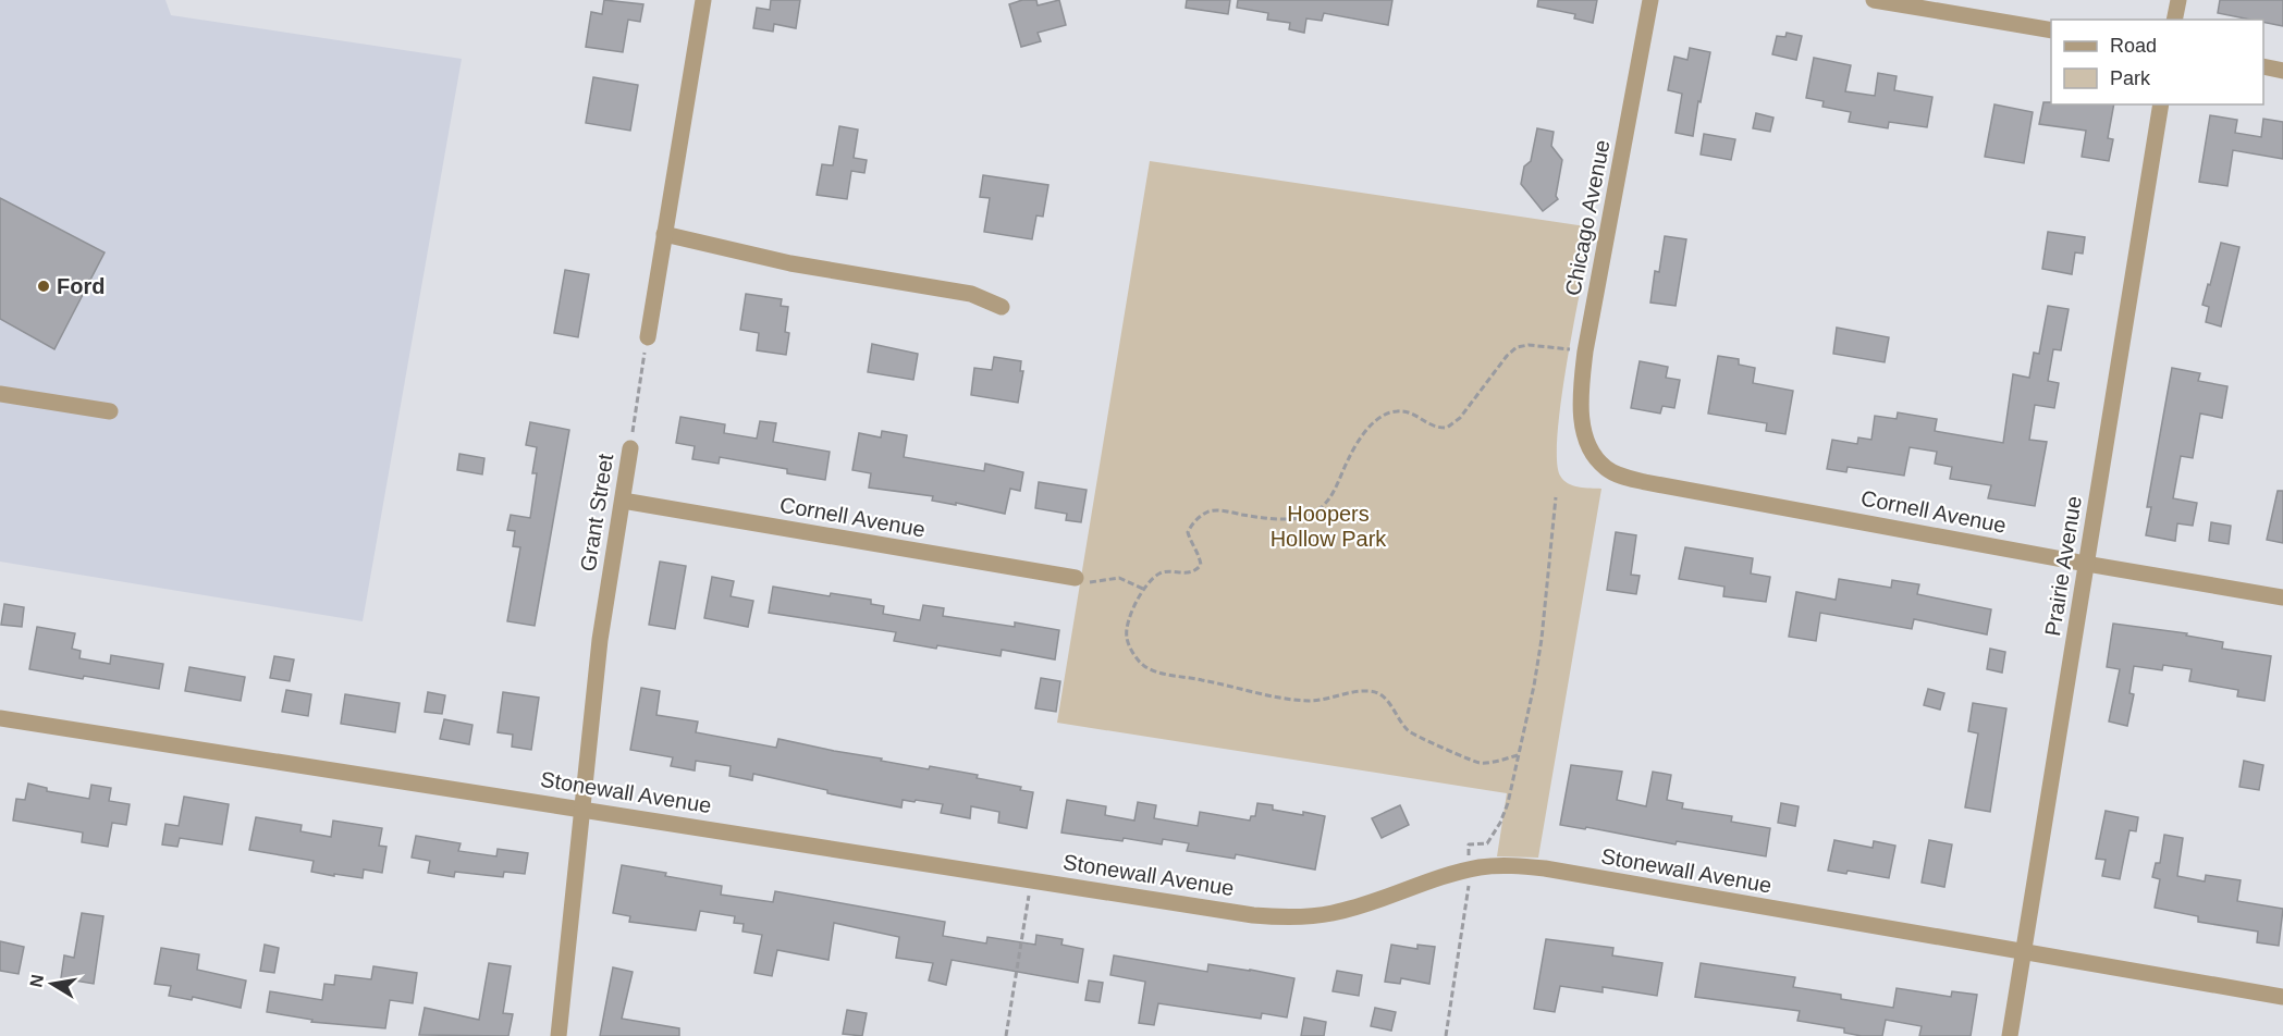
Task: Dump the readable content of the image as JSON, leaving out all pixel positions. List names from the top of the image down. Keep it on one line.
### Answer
{"streets":{"street":["Chicago Avenue","Cornell Avenue","Grant Street","Prairie Avenue","Stonewall Avenue"]},"crossings":[["Chicago Avenue","Cornell Avenue"],["Cornell Avenue","Grant Street"],["Cornell Avenue","Prairie Avenue"],["Grant Street","Stonewall Avenue"],["Prairie Avenue","Stonewall Avenue"]],"parks":["Hoopers Hollow Park"],"places":["Ford"],"legend":["Road","Park"],"north":"left"}
